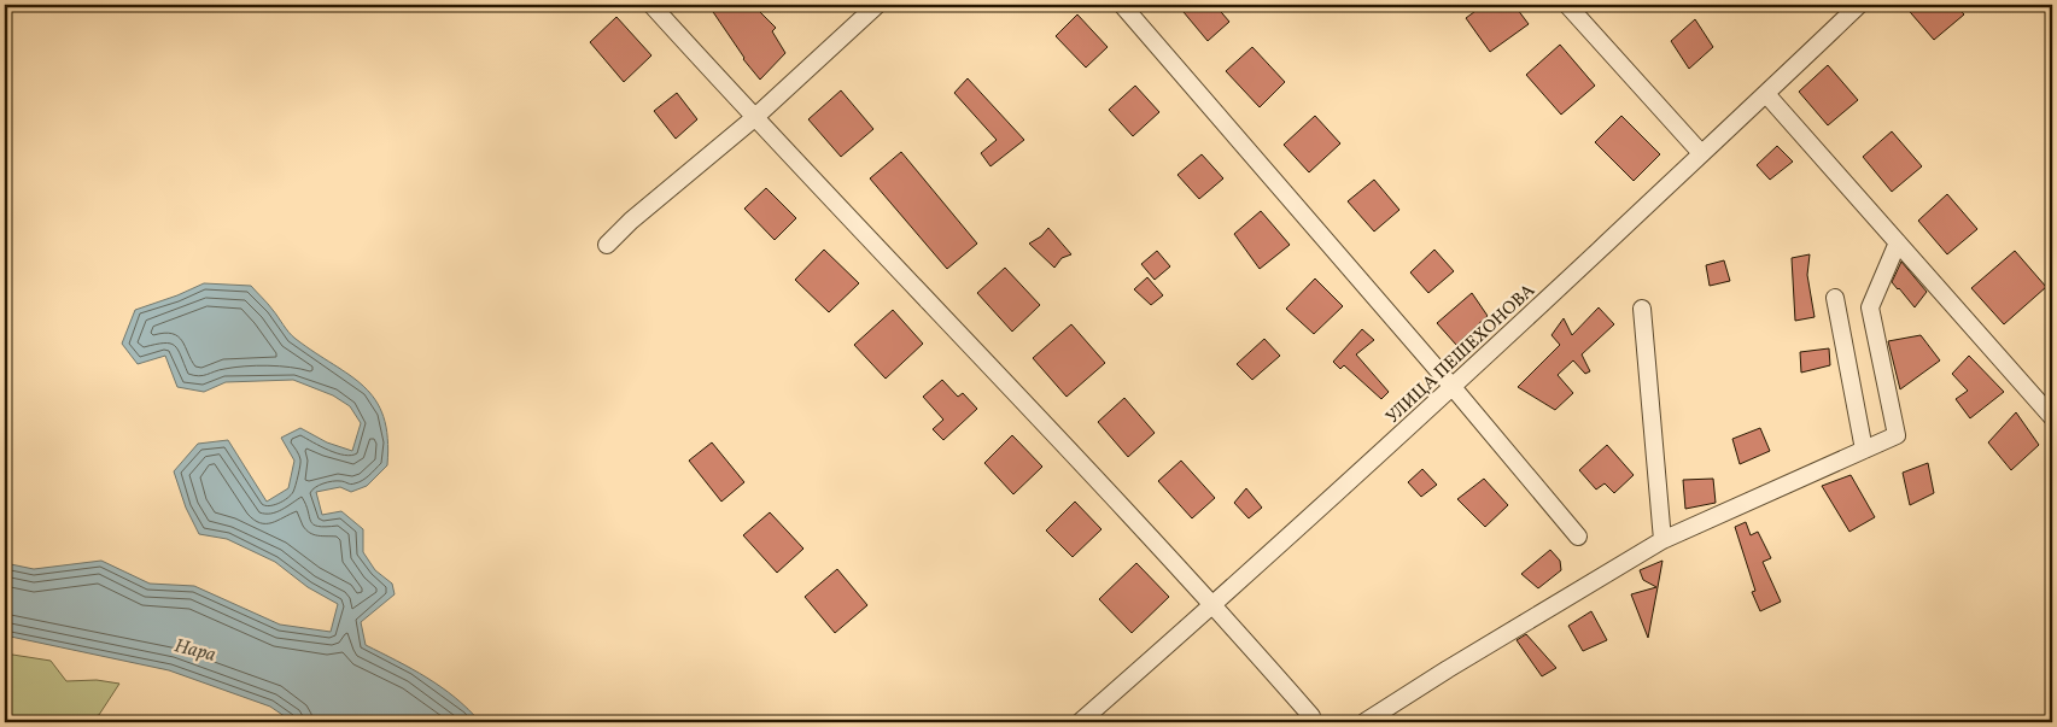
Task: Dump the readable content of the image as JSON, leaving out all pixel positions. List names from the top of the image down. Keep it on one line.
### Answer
{"streets":{"street":["УЛИЦА ПЕШЕХОНОВА"]},"water":["Нара"]}
